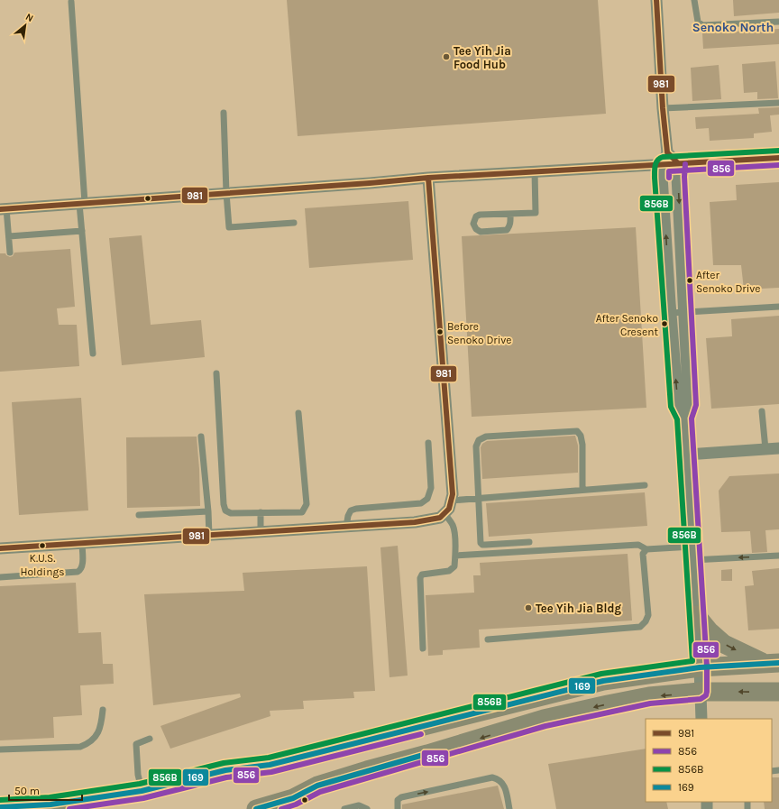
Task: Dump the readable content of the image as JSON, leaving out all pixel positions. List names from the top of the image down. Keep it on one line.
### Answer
{"districts":["Senoko North"],"places":["Tee Yih Jia Food Hub","After Senoko Drive","After Senoko Cresent","Before Senoko Drive","K.U.S. Holdings","Tee Yih Jia Bldg"],"lines":["transit line 981","transit line 856B","transit line 856","transit line 169"],"legend":["981","856","856B","169"],"scale_bar":"50 m","north":"top right"}
